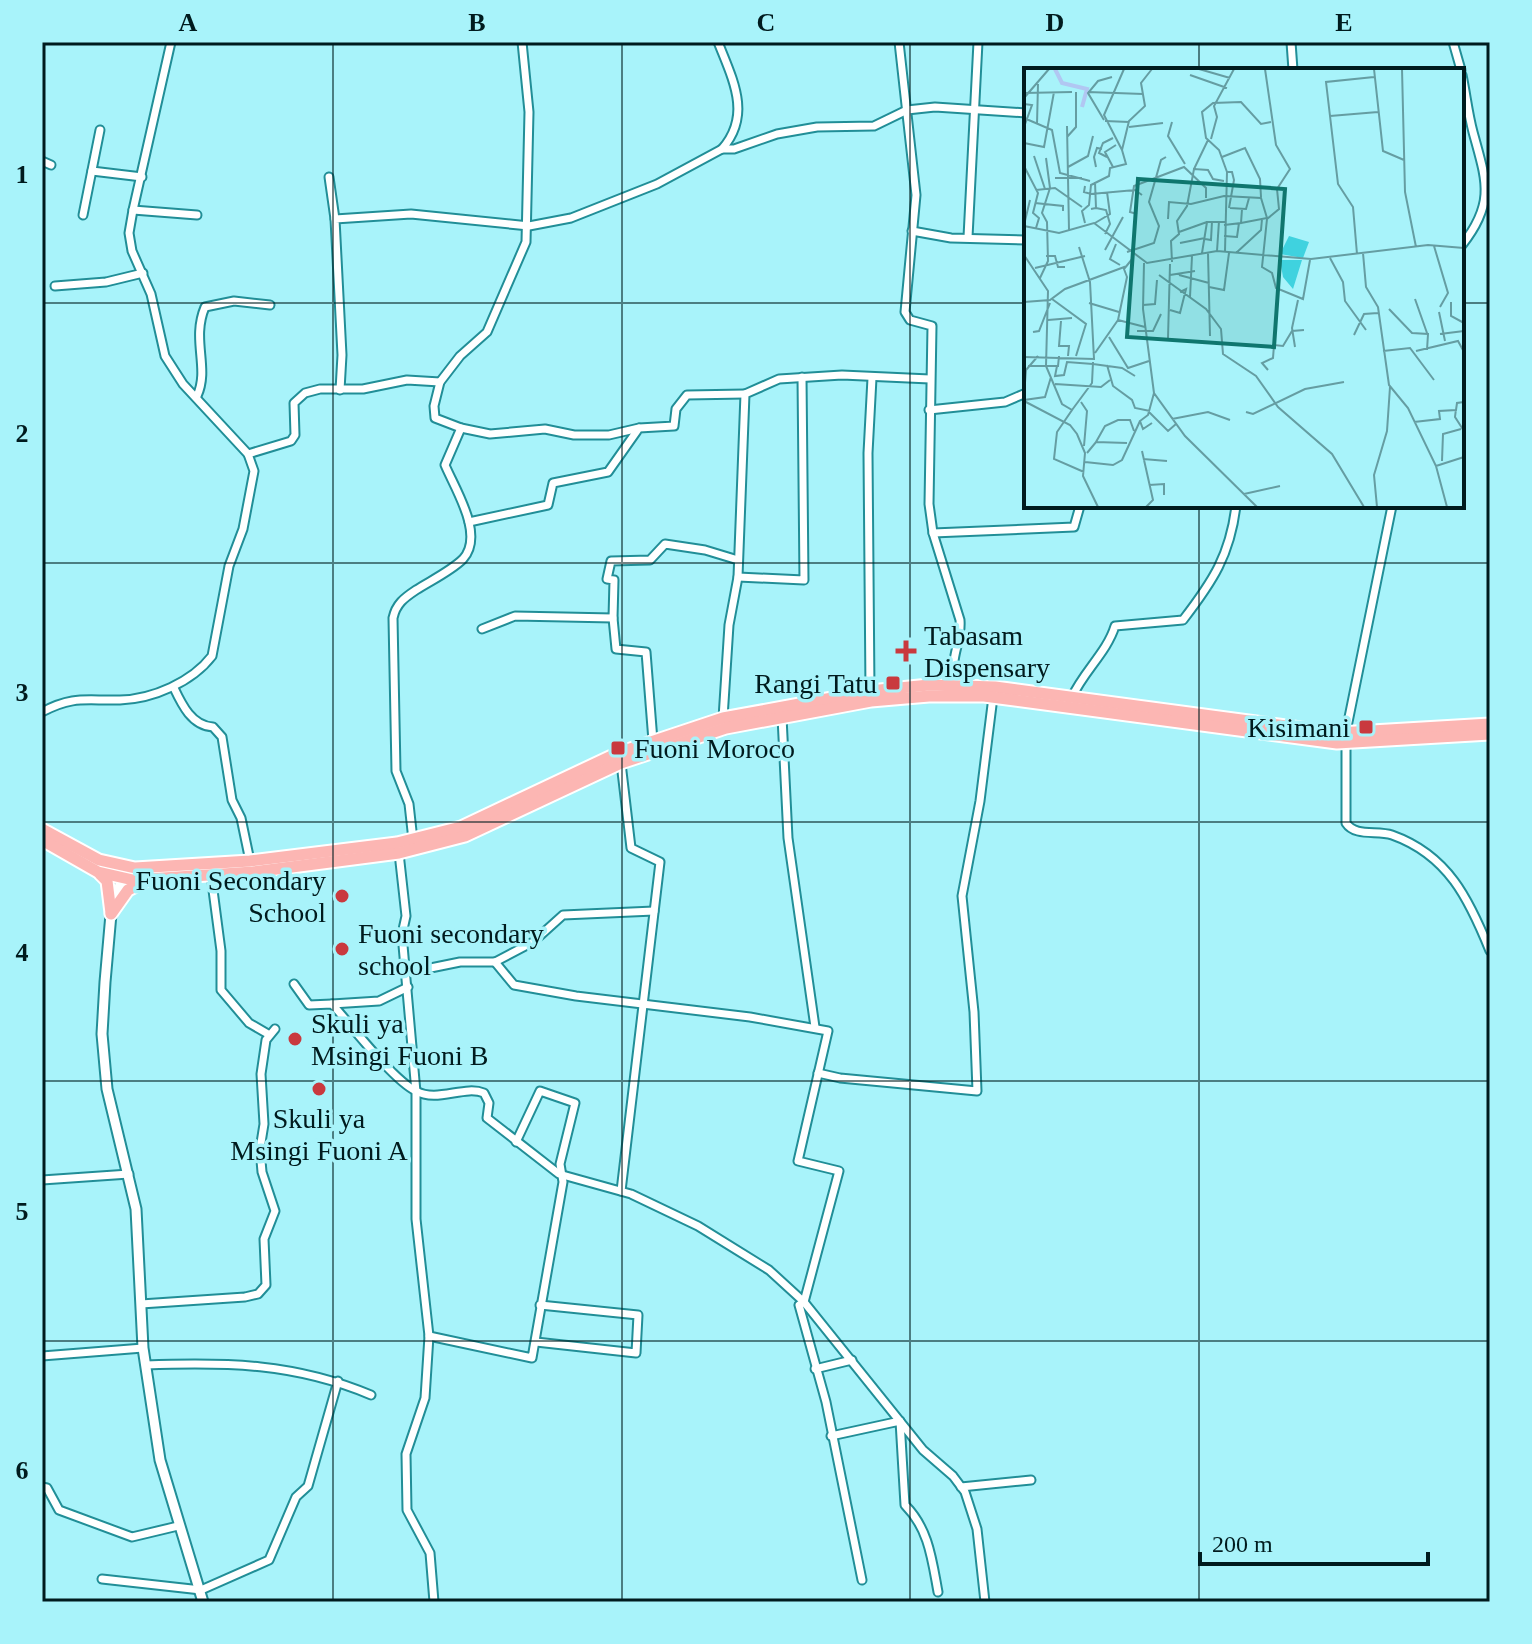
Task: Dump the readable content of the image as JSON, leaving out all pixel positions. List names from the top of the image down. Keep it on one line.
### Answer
{"places":{"health":["Tabasam Dispensary"],"transit":["Rangi Tatu","Kisimani","Fuoni Moroco"],"other":["Fuoni Secondary School","Fuoni secondary school","Skuli ya Msingi Fuoni B","Skuli ya Msingi Fuoni A"]},"scale_bar":"200 m","grid":{"columns":["A","B","C","D","E"],"rows":["1","2","3","4","5","6"]}}
